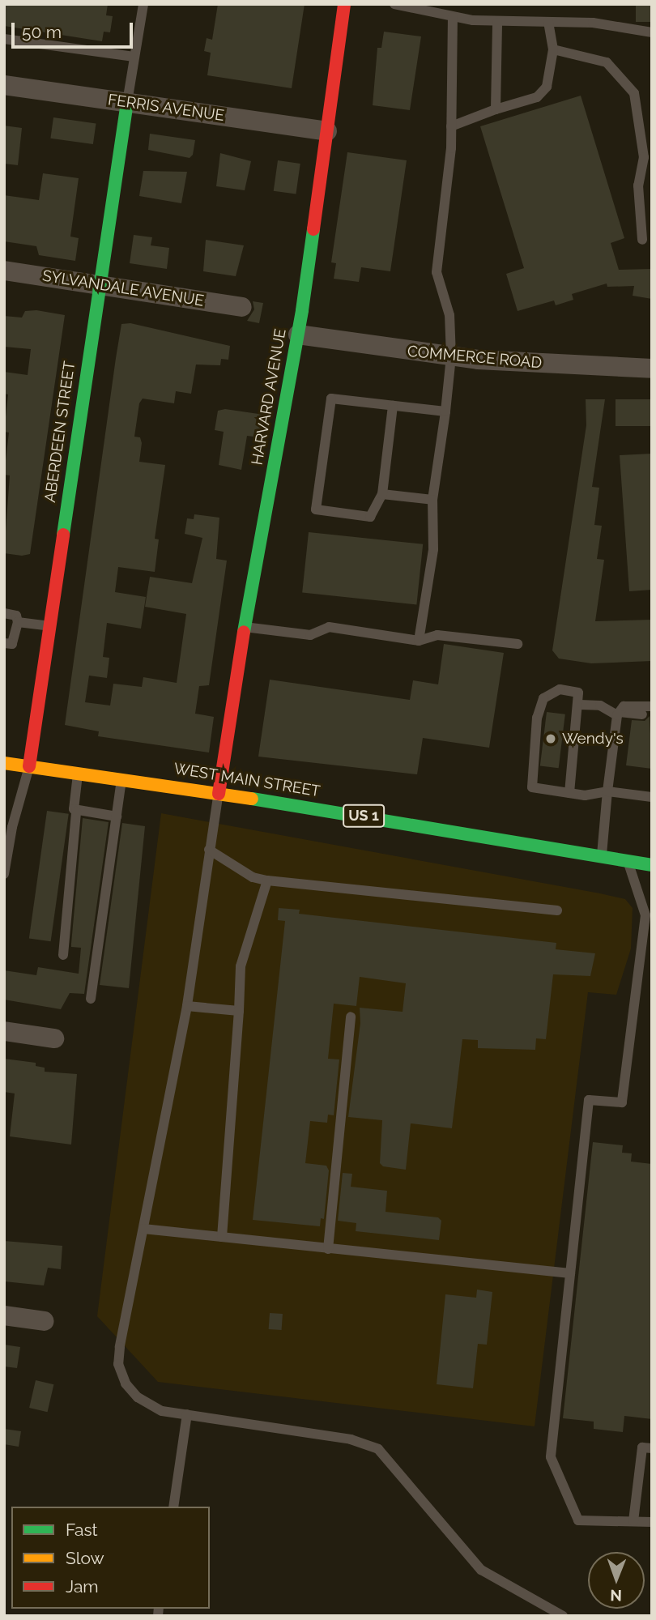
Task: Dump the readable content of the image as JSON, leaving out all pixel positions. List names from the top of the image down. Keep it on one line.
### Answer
{"streets":{"street":["FERRIS AVENUE","SYLVANDALE AVENUE","COMMERCE ROAD","HARVARD AVENUE","ABERDEEN STREET","WEST MAIN STREET","US 1"]},"crossings":[["FERRIS AVENUE","HARVARD AVENUE"],["FERRIS AVENUE","ABERDEEN STREET"],["SYLVANDALE AVENUE","ABERDEEN STREET"],["COMMERCE ROAD","HARVARD AVENUE"],["HARVARD AVENUE","WEST MAIN STREET"],["ABERDEEN STREET","WEST MAIN STREET"]],"places":["Wendy's"],"legend":["Fast","Slow","Jam"],"scale_bar":"50 m","north":"bottom"}
